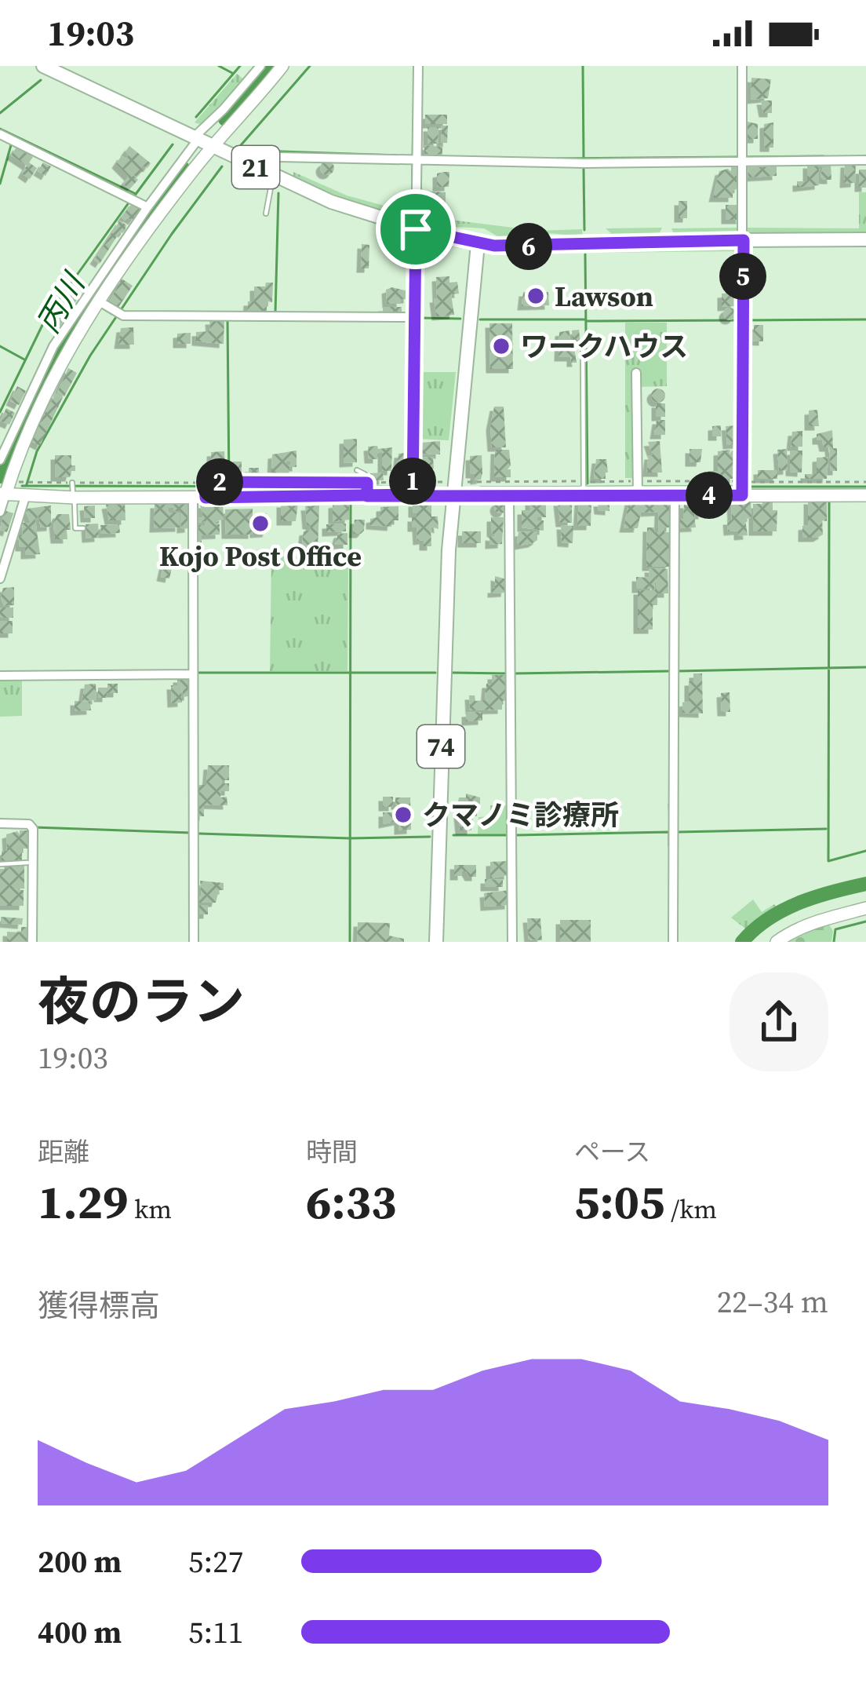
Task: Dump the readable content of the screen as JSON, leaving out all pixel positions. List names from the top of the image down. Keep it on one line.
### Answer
{"streets":{"main road":["21","74"]},"crossings":[["21","74"]],"water":["丙川"],"places":["Lawson","ワークハウス","Kojo Post Office","クマノミ診療所"],"page":{"status":"19:03","pins":["6","5","1","2","4"],"heading":["夜のラン","19:03"],"stats":[["距離","1.29 km"],["時間","6:33"],["ペース","5:05 /km"]],"chart":["獲得標高","22–34 m"],"list":[{"name":"200 m","note":"5:27"},{"name":"400 m","note":"5:11"}]}}
